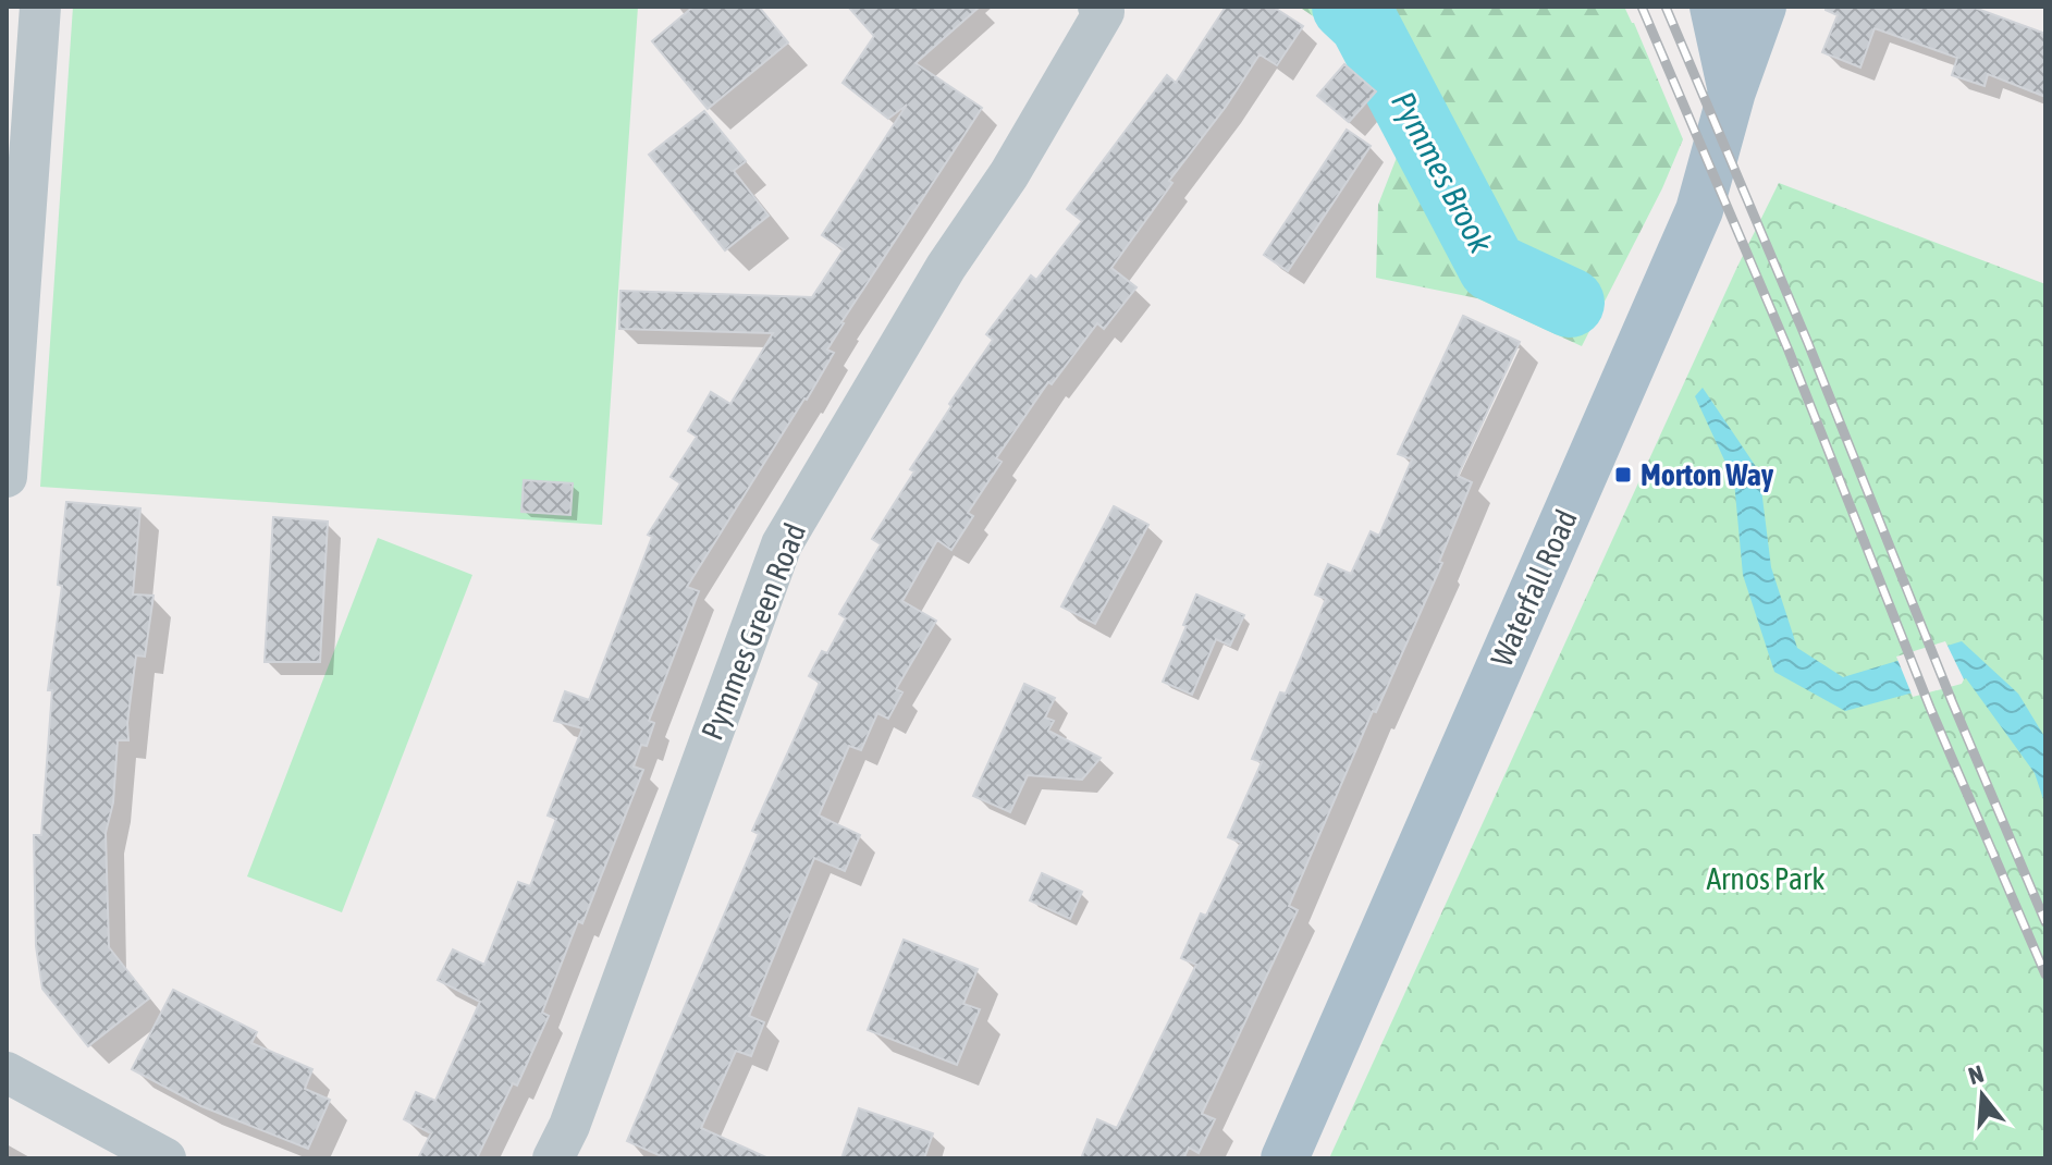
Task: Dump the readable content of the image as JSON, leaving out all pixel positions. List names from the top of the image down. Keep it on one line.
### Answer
{"streets":{"main road":["Waterfall Road"],"street":["Pymmes Green Road"]},"water":["Pymmes Brook"],"parks":["Arnos Park"],"places":{"transit":["Morton Way"]},"north":"top"}
